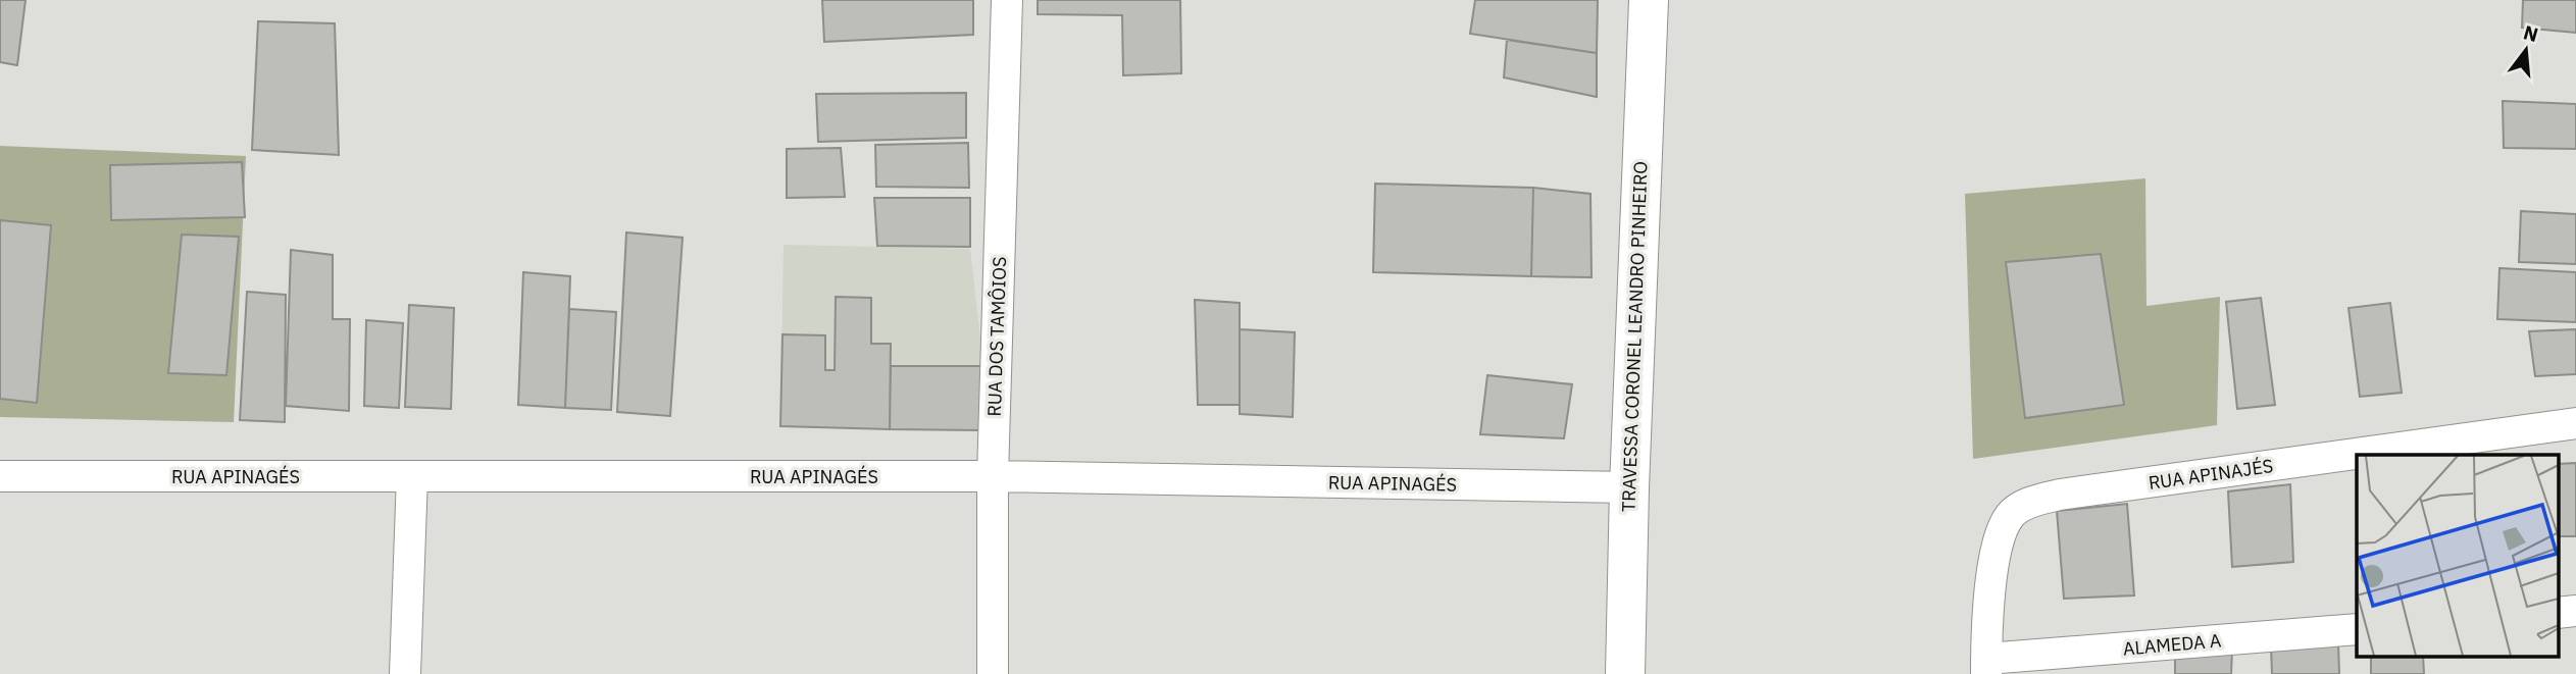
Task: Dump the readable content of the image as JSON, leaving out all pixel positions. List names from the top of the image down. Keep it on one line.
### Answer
{"streets":{"street":["RUA DOS TAMÔIOS","TRAVESSA CORONEL LEANDRO PINHEIRO","RUA APINAJÉS","RUA APINAGÉS","ALAMEDA A"]},"crossings":[["RUA DOS TAMÔIOS","RUA APINAGÉS"],["TRAVESSA CORONEL LEANDRO PINHEIRO","RUA APINAGÉS"],["RUA APINAJÉS","ALAMEDA A"]],"north":"top"}
